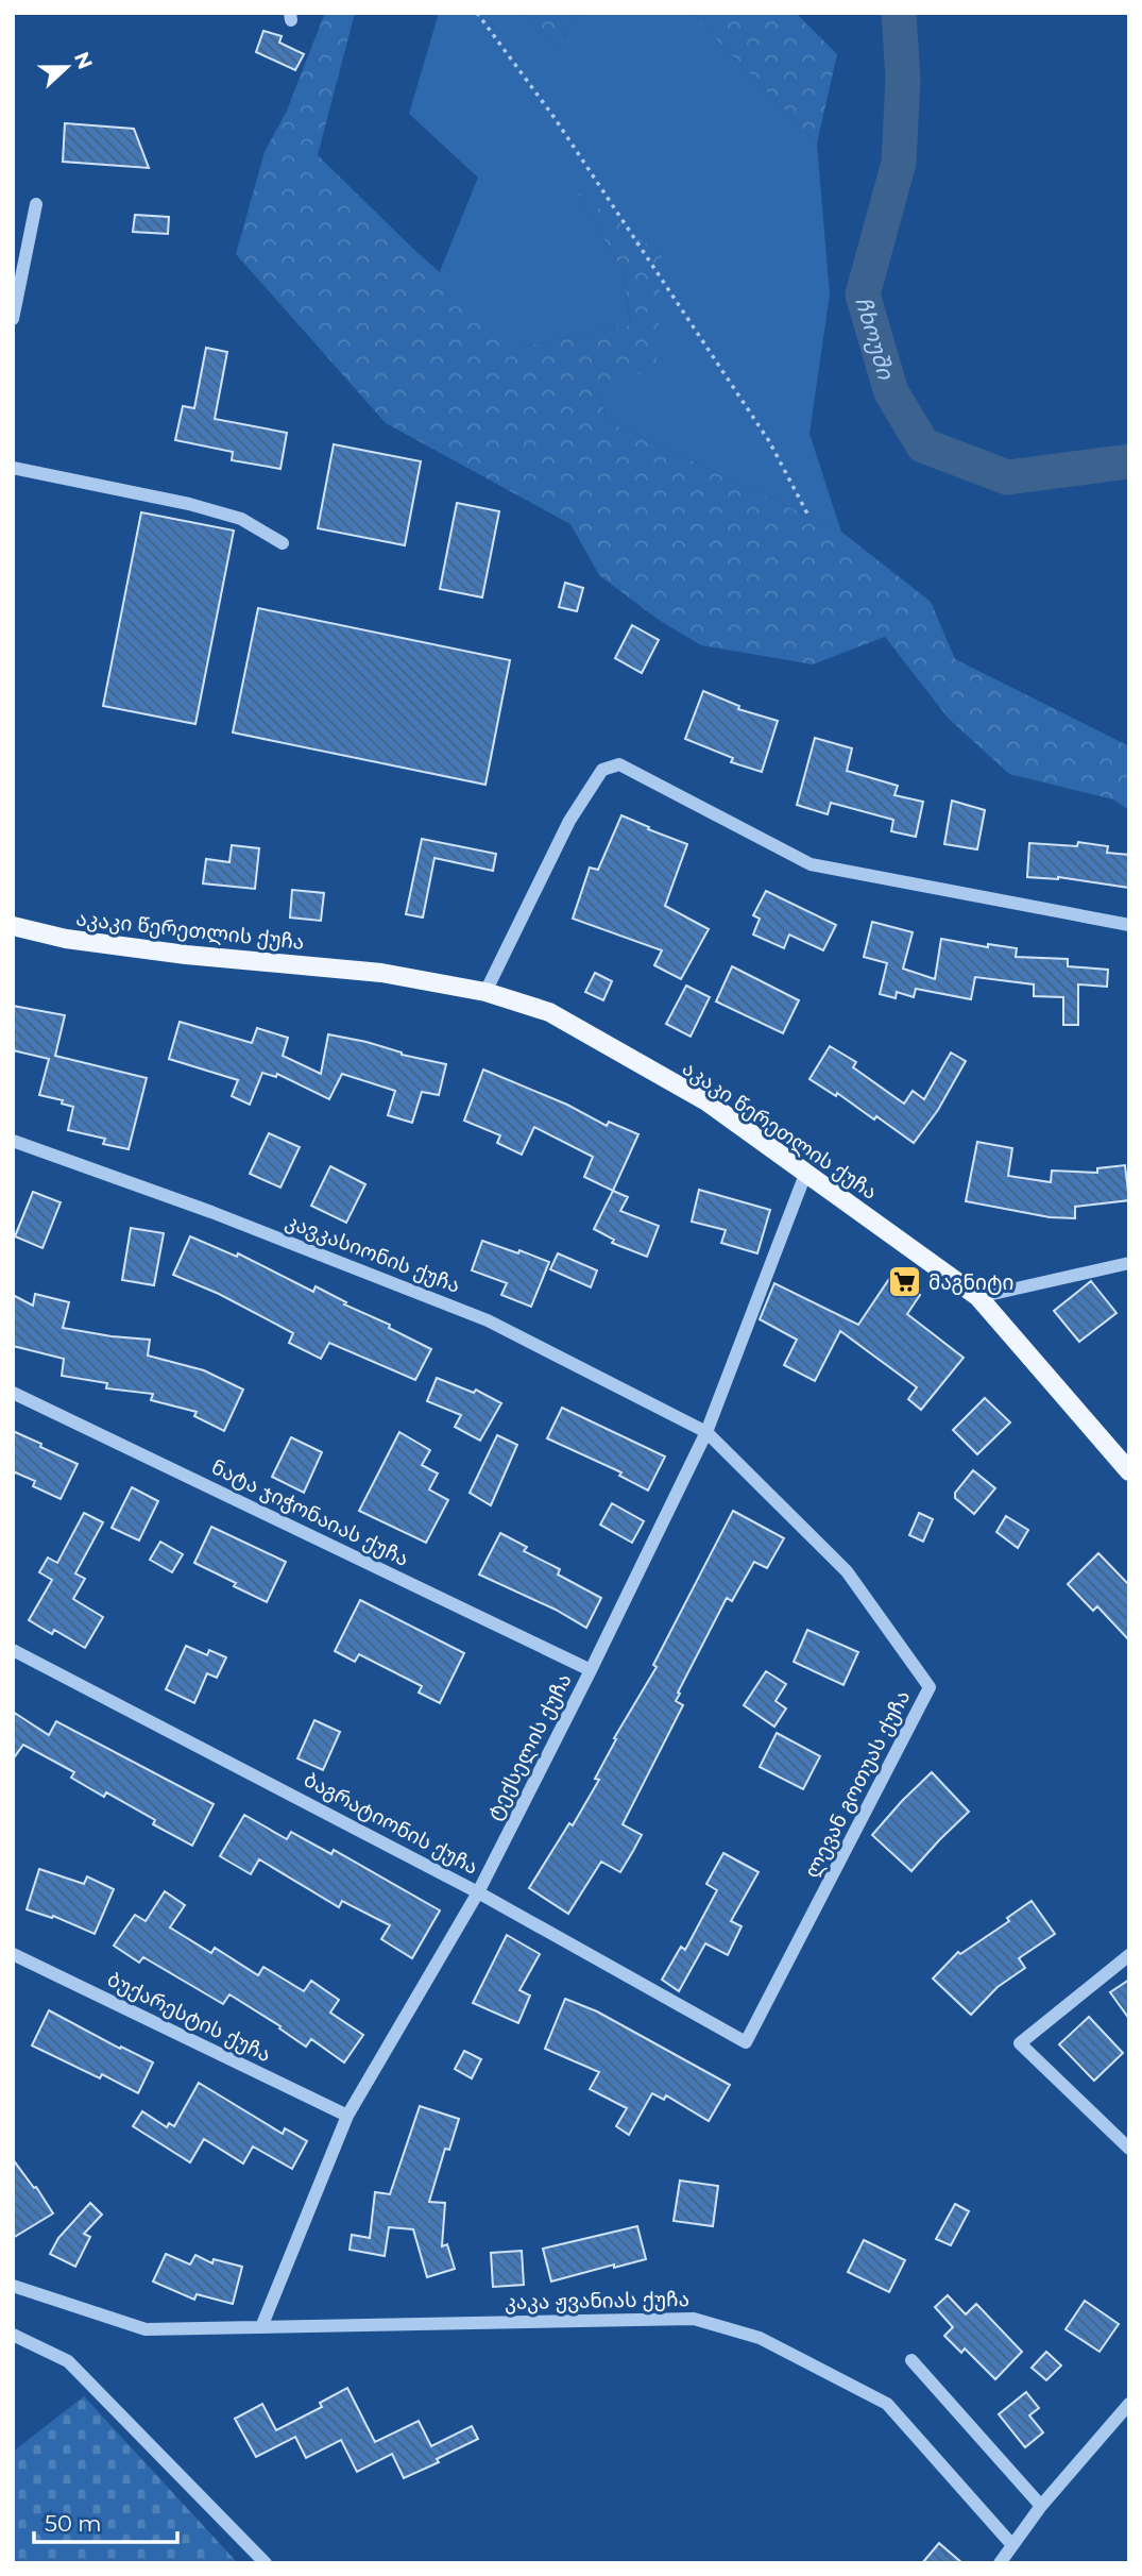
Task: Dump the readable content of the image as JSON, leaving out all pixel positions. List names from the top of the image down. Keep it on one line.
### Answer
{"streets":{"main road":["აკაკი წერეთლის ქუჩა"],"street":["კავკასიონის ქუჩა","ნატა ჯიჭონაიას ქუჩა","ტექსელის ქუჩა","ლევან გოთუას ქუჩა","ბაგრატიონის ქუჩა","ბუქარესტის ქუჩა","კაკა ჟვანიას ქუჩა"]},"crossings":[["აკაკი წერეთლის ქუჩა","ტექსელის ქუჩა"],["კავკასიონის ქუჩა","ტექსელის ქუჩა"],["კავკასიონის ქუჩა","ლევან გოთუას ქუჩა"],["ნატა ჯიჭონაიას ქუჩა","ტექსელის ქუჩა"],["ტექსელის ქუჩა","ლევან გოთუას ქუჩა"],["ტექსელის ქუჩა","ბაგრატიონის ქუჩა"],["ტექსელის ქუჩა","ბუქარესტის ქუჩა"],["ტექსელის ქუჩა","კაკა ჟვანიას ქუჩა"],["ლევან გოთუას ქუჩა","ბაგრატიონის ქუჩა"]],"water":["ჩხოუში"],"places":{"supermarket":["მაგნიტი"]},"scale_bar":"50 m","north":"right"}
